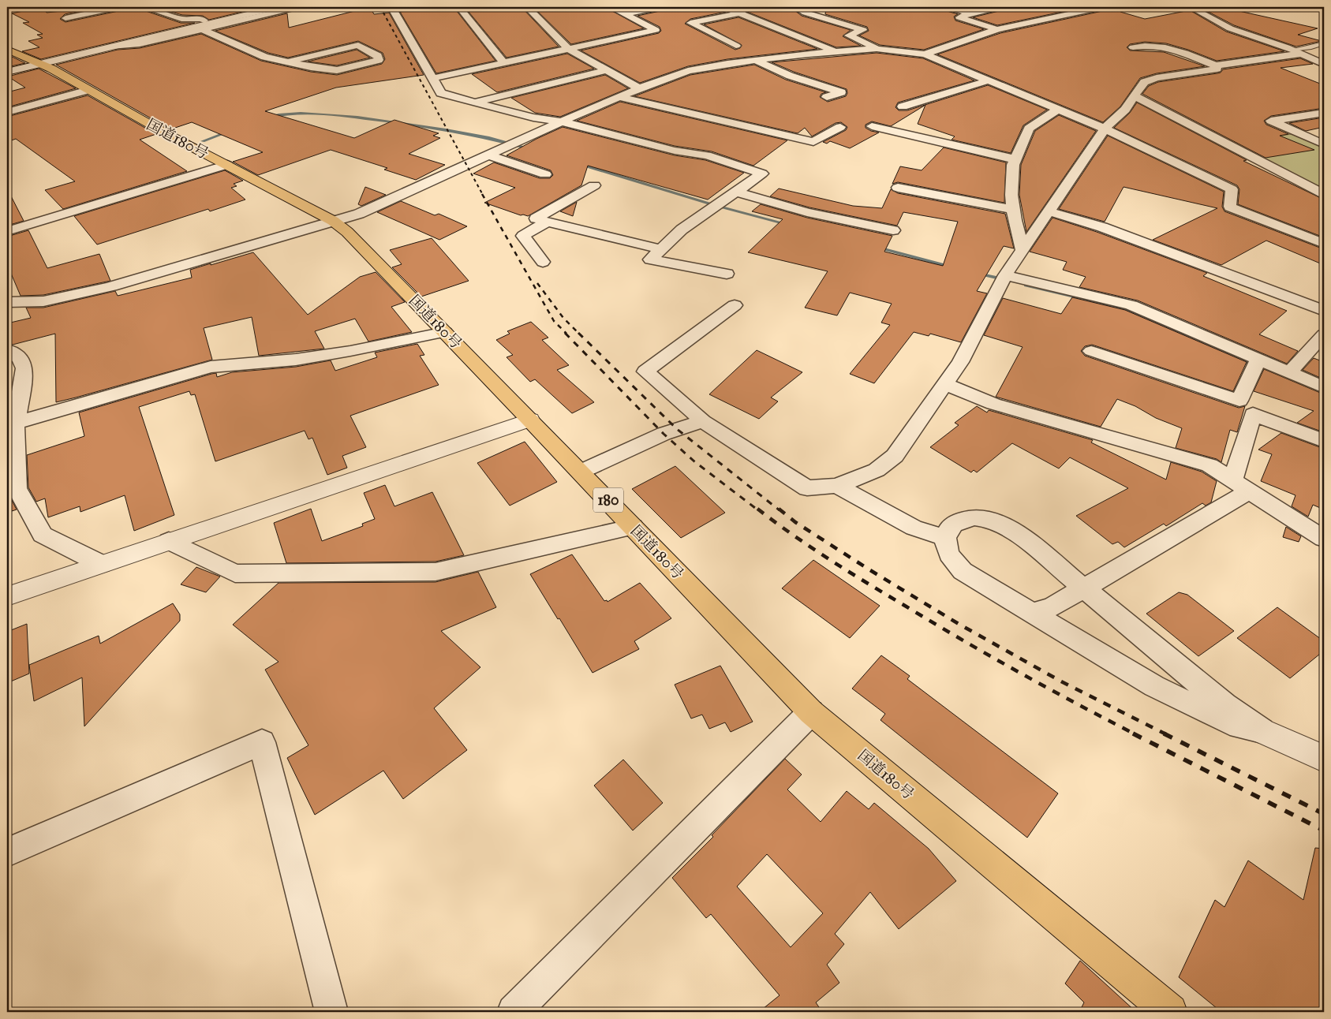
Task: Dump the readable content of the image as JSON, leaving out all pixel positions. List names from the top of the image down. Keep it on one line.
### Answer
{"streets":{"highway":["国道180号","180"]}}
